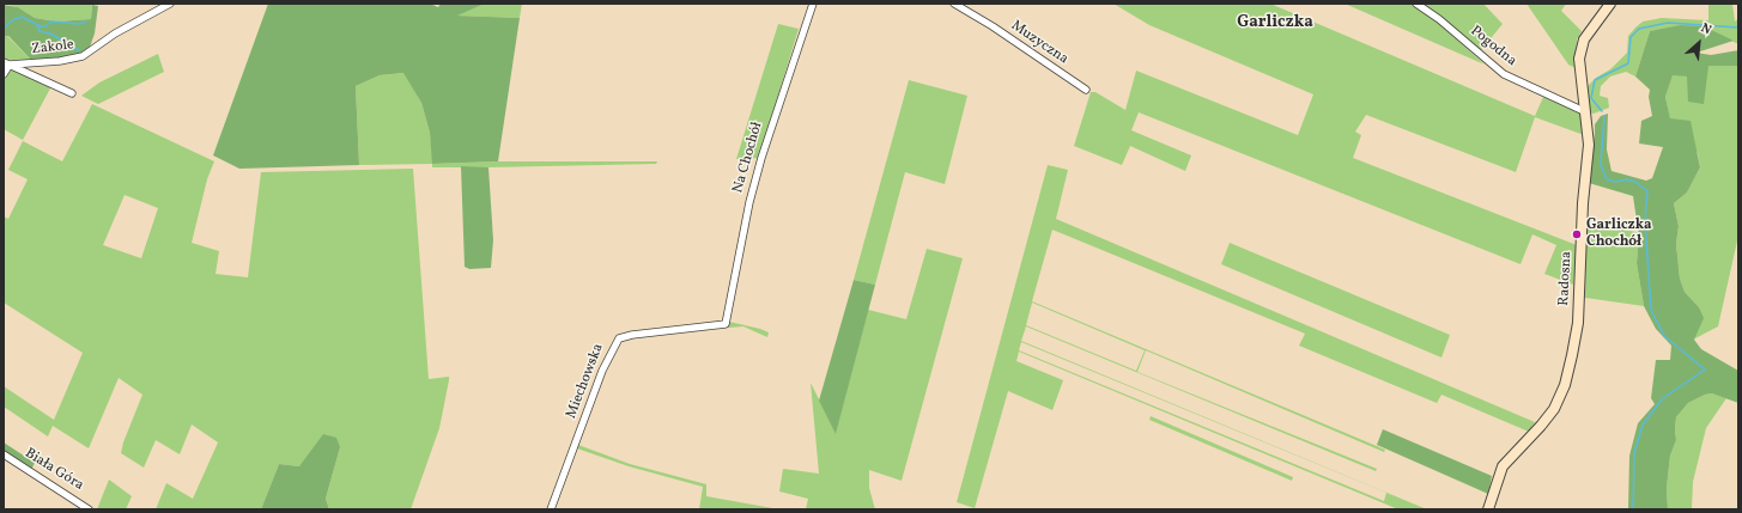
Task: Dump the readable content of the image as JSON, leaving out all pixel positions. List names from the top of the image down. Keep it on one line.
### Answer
{"streets":{"street":["Muzyczna","Pogodna","Zakole","Na Chochół","Radosna","Miechowska","Biała Góra"]},"crossings":[["Pogodna","Radosna"],["Na Chochół","Miechowska"]],"districts":["Garliczka"],"places":["Garliczka Chochół"],"north":"top right"}
